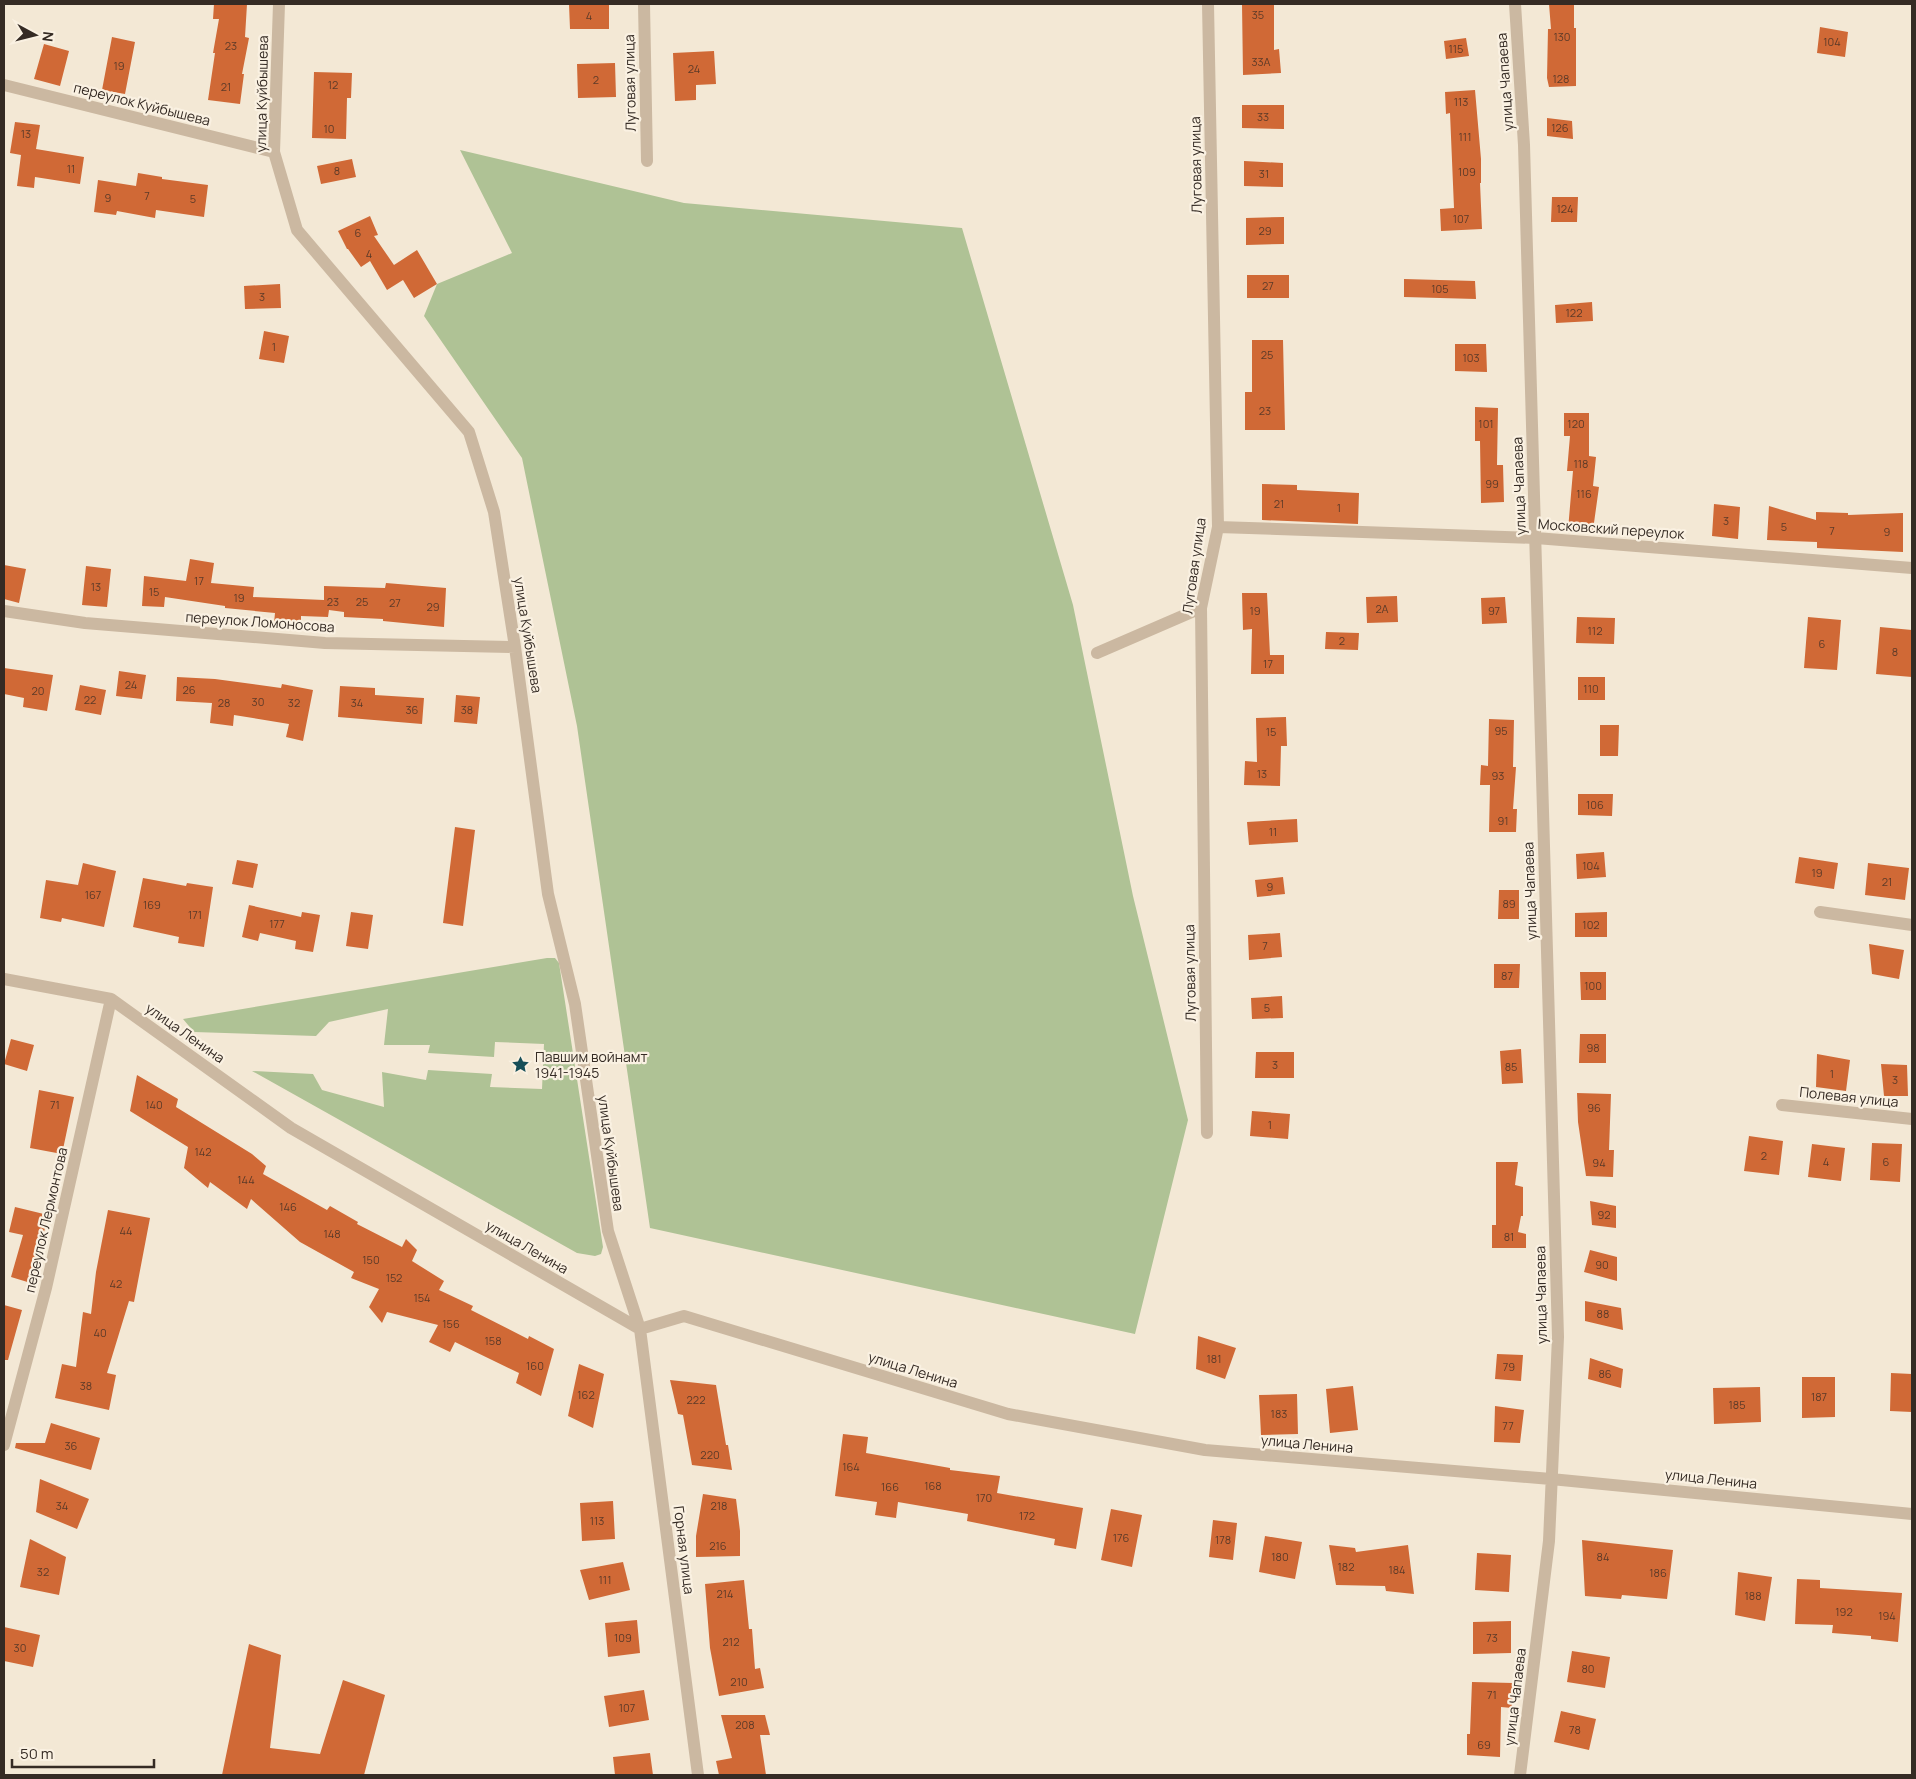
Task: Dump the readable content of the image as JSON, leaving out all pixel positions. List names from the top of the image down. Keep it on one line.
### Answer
{"streets":{"street":["улица Чапаева","Луговая улица","улица Куйбышева","переулок Куйбышева","Московский переулок","переулок Ломоносова","улица Ленина","Полевая улица","переулок Лермонтова","Горная улица"]},"crossings":[["улица Чапаева","Московский переулок"],["улица Чапаева","улица Ленина"],["Луговая улица","Московский переулок"],["улица Куйбышева","переулок Куйбышева"],["улица Куйбышева","переулок Ломоносова"],["улица Куйбышева","улица Ленина"],["улица Куйбышева","Горная улица"],["улица Ленина","переулок Лермонтова"],["улица Ленина","Горная улица"]],"places":{"place":["Павшим войнамт 1941-1945"]},"house_numbers":["35","4","130","104","23","115","33А","19","24","128","2","12","21","113","33","126","10","13","111","11","8","109","31","7","9","5","124","107","29","6","4","27","105","3","122","1","25","103","23","101","120","118","99","116","21","1","3","5","7","9","17","13","15","19","23","25","27","29","2А","19","97","112","2","6","8","17","24","110","26","20","22","30","28","32","34","36","38","95","15","13","93","106","91","11","104","19","21","9","167","89","169","171","177","102","7","87","100","5","98","3","85","1","3","71","140","96","1","142","2","4","6","94","144","146","92","44","148","81","150","90","152","42","154","88","156","40","158","181","160","79","86","38","162","187","222","185","183","77","36","220","164","168","166","170","34","218","172","113","176","178","216","180","84","182","184","32","186","111","214","188","192","194","109","73","212","30","80","210","71","107","208","78","69"],"scale_bar":"50 m","north":"right"}
